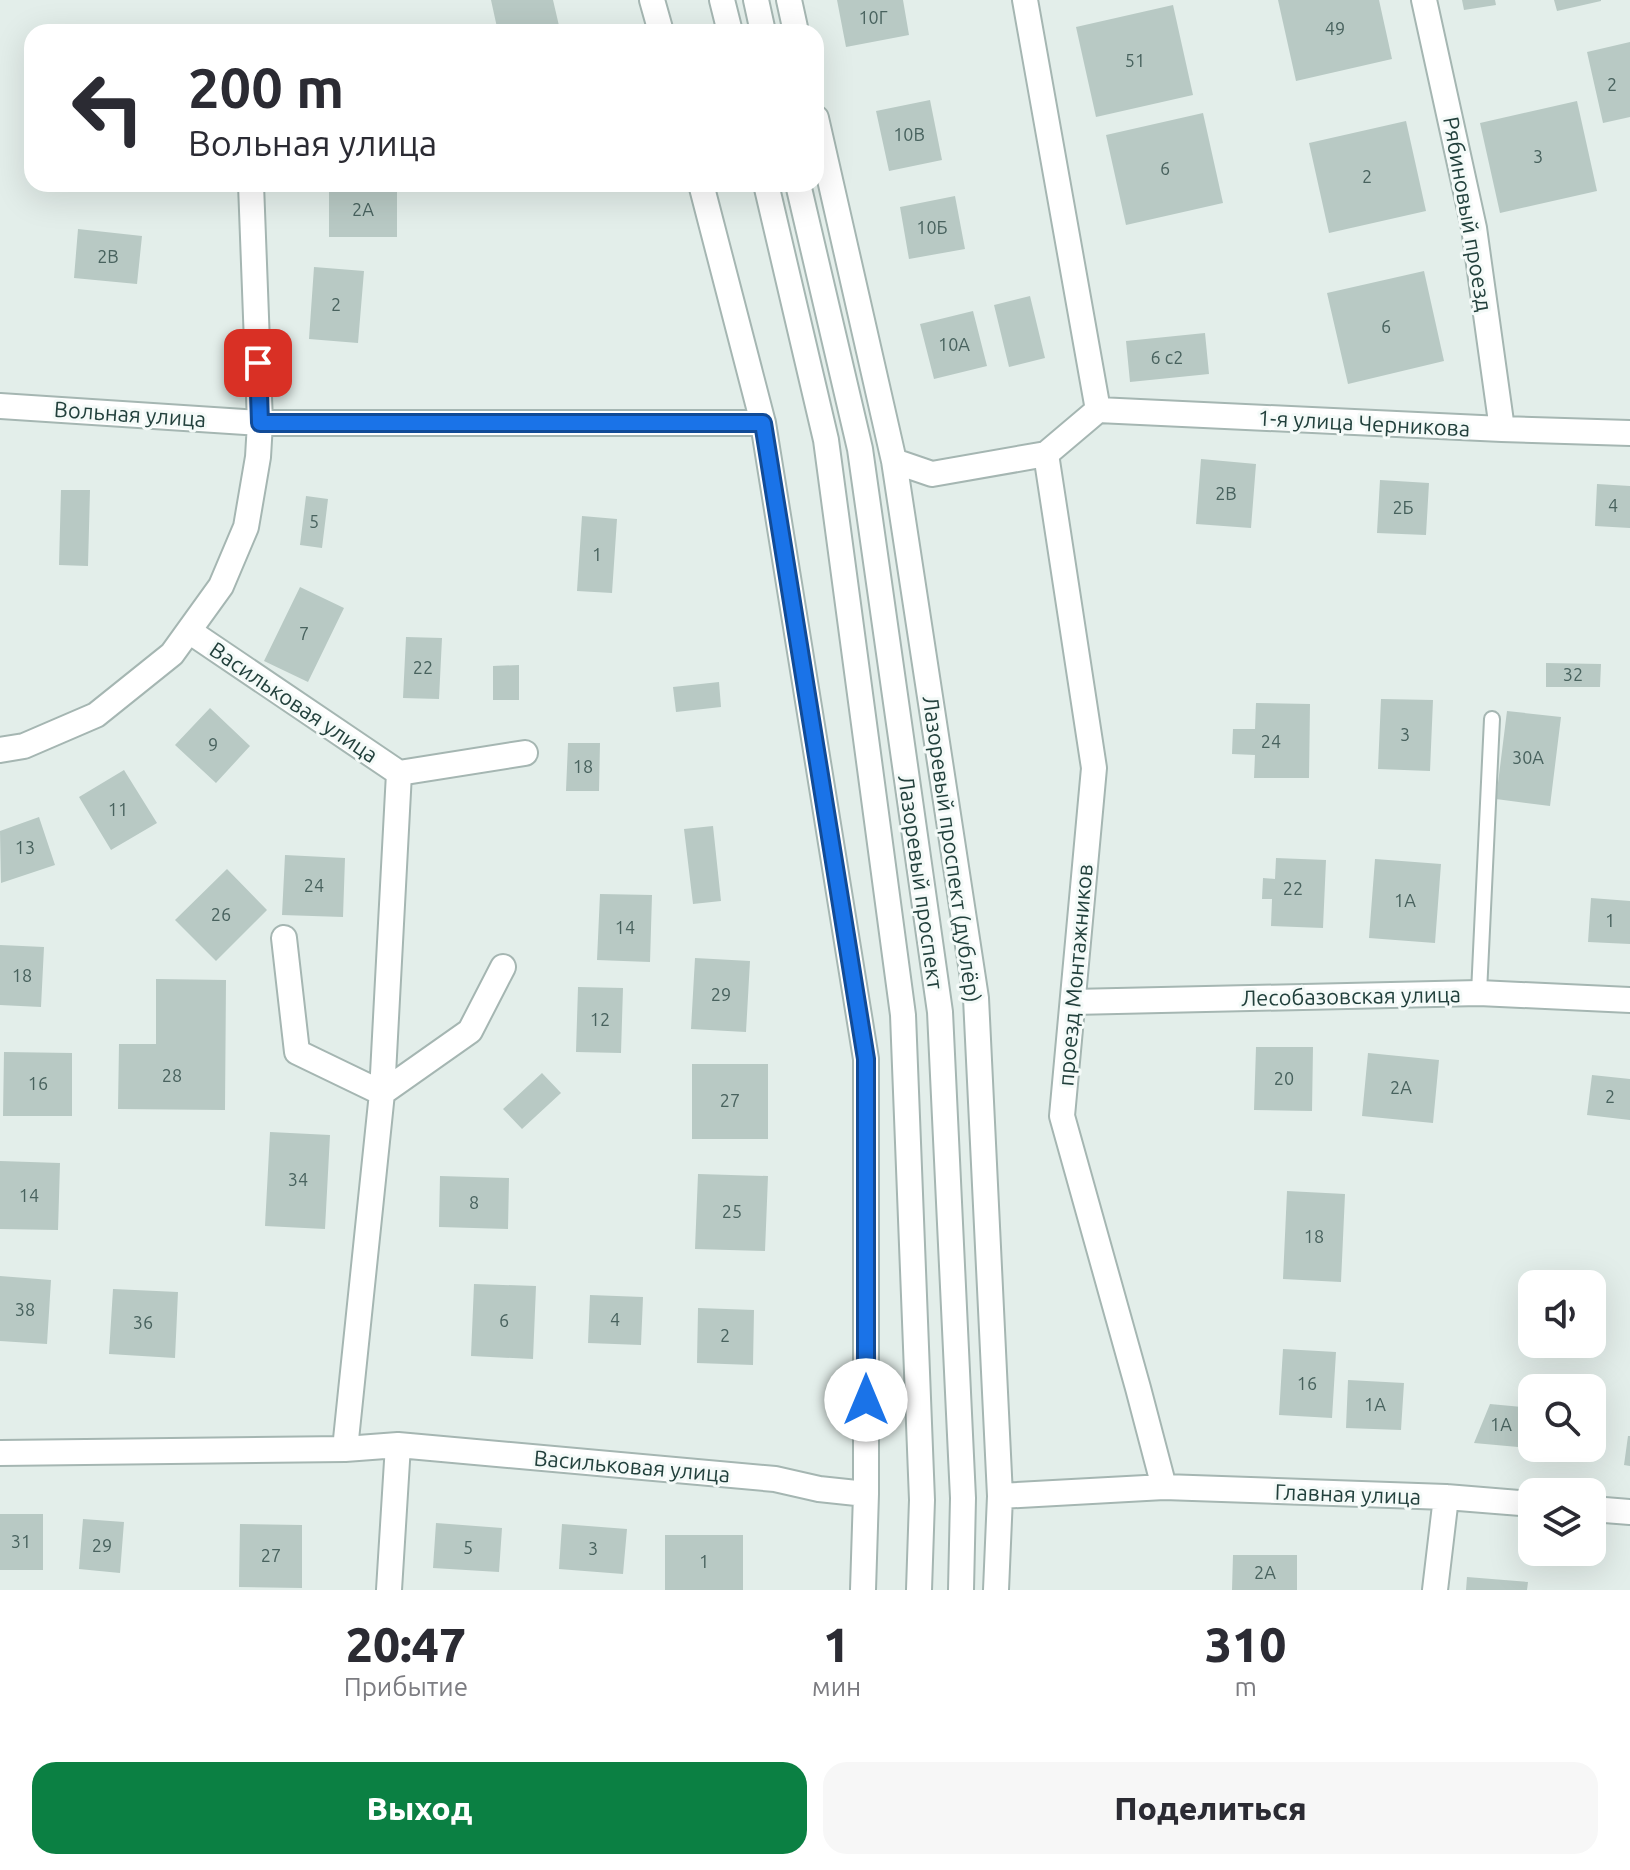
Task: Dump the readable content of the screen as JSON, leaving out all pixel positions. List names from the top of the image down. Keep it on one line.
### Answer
{"streets":{"street":["Рябиновый проезд","Вольная улица","1-я улица Черникова","Васильковая улица","Лазоревый проспект (дублёр)","Лазоревый проспект","проезд Монтажников","Лесобазовская улица","Главная улица"]},"crossings":[["Рябиновый проезд","1-я улица Черникова"],["проезд Монтажников","Лесобазовская улица"],["проезд Монтажников","Главная улица"]],"house_numbers":["10Г","49","51","2","10В","3","6","2","2А","10Б","2В","2","6","10А","6 с2","2В","4","2Б","5","1","7","22","32","3","24","9","30А","18","11","13","24","22","1А","26","1","14","18","29","12","28","20","16","2А","2","27","34","14","8","25","18","38","4","6","36","2","16","1А","1А","31","29","5","3","27","1","2А"],"page":{"turn":["200 m","Вольная улица"],"eta":["20:47","Прибытие","1","мин","310","m"],"buttons":["Выход","Поделиться"]}}
